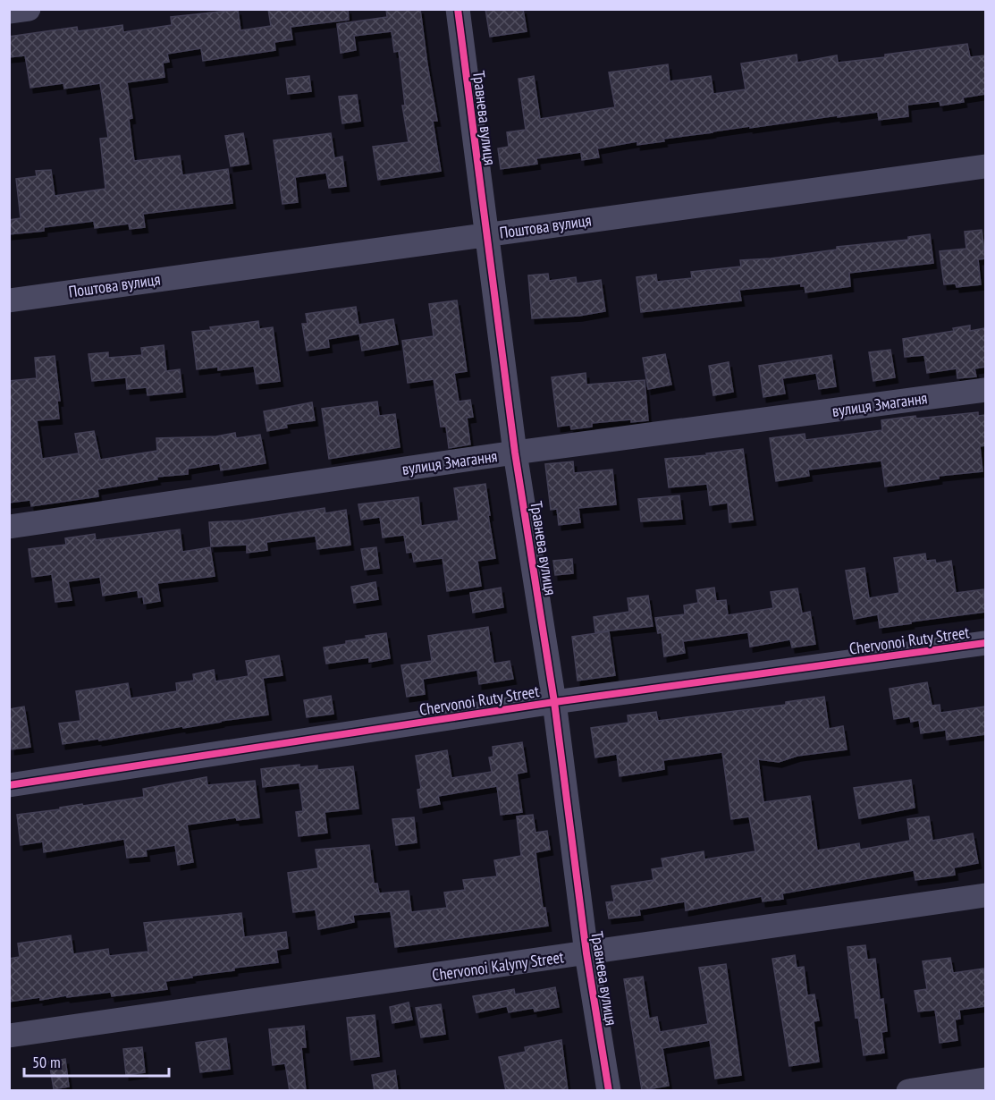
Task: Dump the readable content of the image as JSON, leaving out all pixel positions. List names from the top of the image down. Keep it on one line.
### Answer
{"streets":{"street":["Травнева вулиця","Поштова вулиця","вулиця Змагання","Chervonoi Ruty Street","Chervonoi Kalyny Street"]},"crossings":[["Травнева вулиця","Поштова вулиця"],["Травнева вулиця","вулиця Змагання"],["Травнева вулиця","Chervonoi Ruty Street"],["Травнева вулиця","Chervonoi Kalyny Street"]],"scale_bar":"50 m"}
